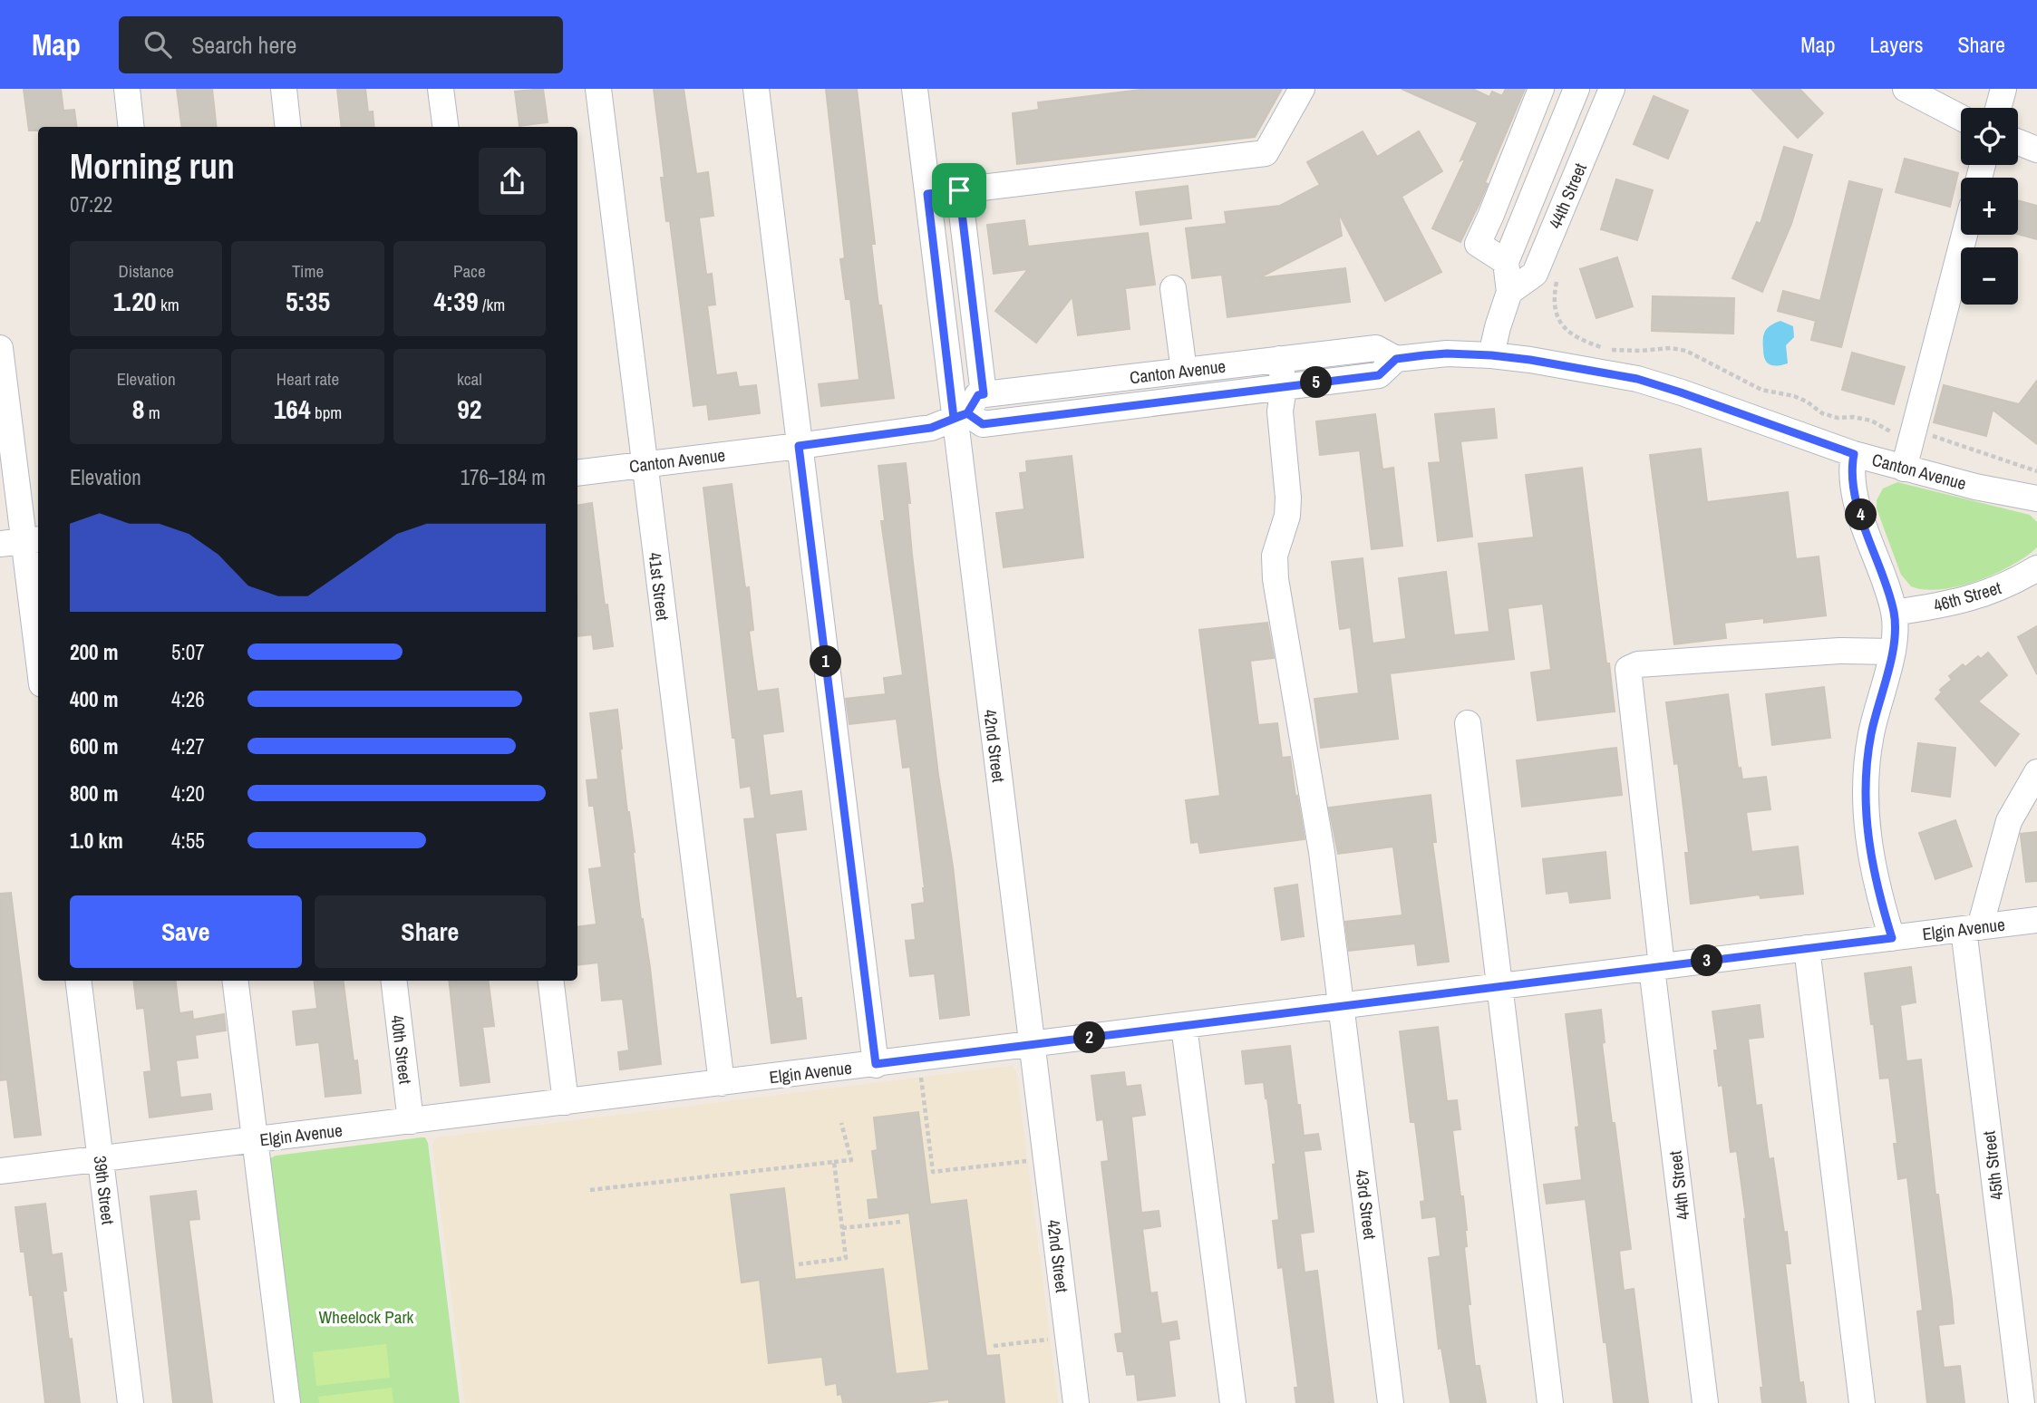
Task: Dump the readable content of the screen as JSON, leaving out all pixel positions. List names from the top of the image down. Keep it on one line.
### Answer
{"streets":{"street":["44th Street","Canton Avenue","41st Street","46th Street","42nd Street","Elgin Avenue","40th Street","45th Street","39th Street","43rd Street"]},"crossings":[["44th Street","Canton Avenue"],["44th Street","Elgin Avenue"],["Canton Avenue","41st Street"],["Canton Avenue","42nd Street"],["Canton Avenue","43rd Street"],["41st Street","Elgin Avenue"],["42nd Street","Elgin Avenue"],["Elgin Avenue","40th Street"],["Elgin Avenue","45th Street"],["Elgin Avenue","39th Street"],["Elgin Avenue","43rd Street"]],"parks":["Wheelock Park"],"page":{"header":"Map","search":"Search here","nav":["Map","Layers","Share"],"map_buttons":["+","−"],"heading":["Morning run","07:22"],"stats":[["Distance","1.20 km"],["Time","5:35"],["Pace","4:39 /km"],["Elevation","8 m"],["Heart rate","164 bpm"],["kcal","92"]],"pins":["5","4","1","3","2"],"chart":["Elevation","176–184 m"],"list":[{"name":"200 m","note":"5:07"},{"name":"400 m","note":"4:26"},{"name":"600 m","note":"4:27"},{"name":"800 m","note":"4:20"},{"name":"1.0 km","note":"4:55"}],"buttons":["Save","Share"]}}
